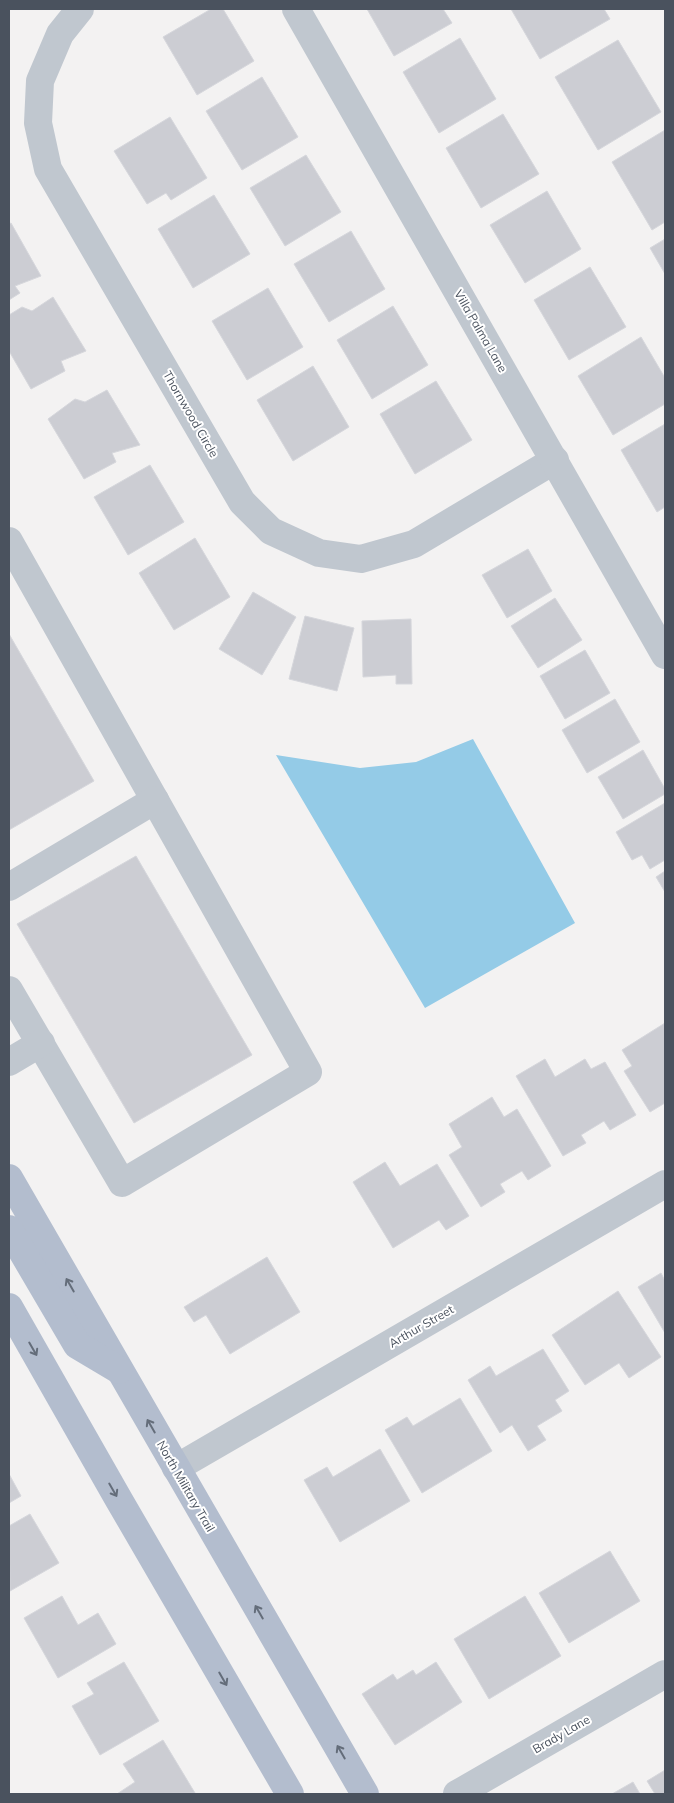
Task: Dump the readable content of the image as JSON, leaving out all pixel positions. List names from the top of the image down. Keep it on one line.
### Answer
{"streets":{"main road":["North Military Trail"],"street":["Villa Palma Lane","Thornwood Circle","Arthur Street","Brady Lane"]},"crossings":[["Villa Palma Lane","Thornwood Circle"],["Arthur Street","North Military Trail"]]}
